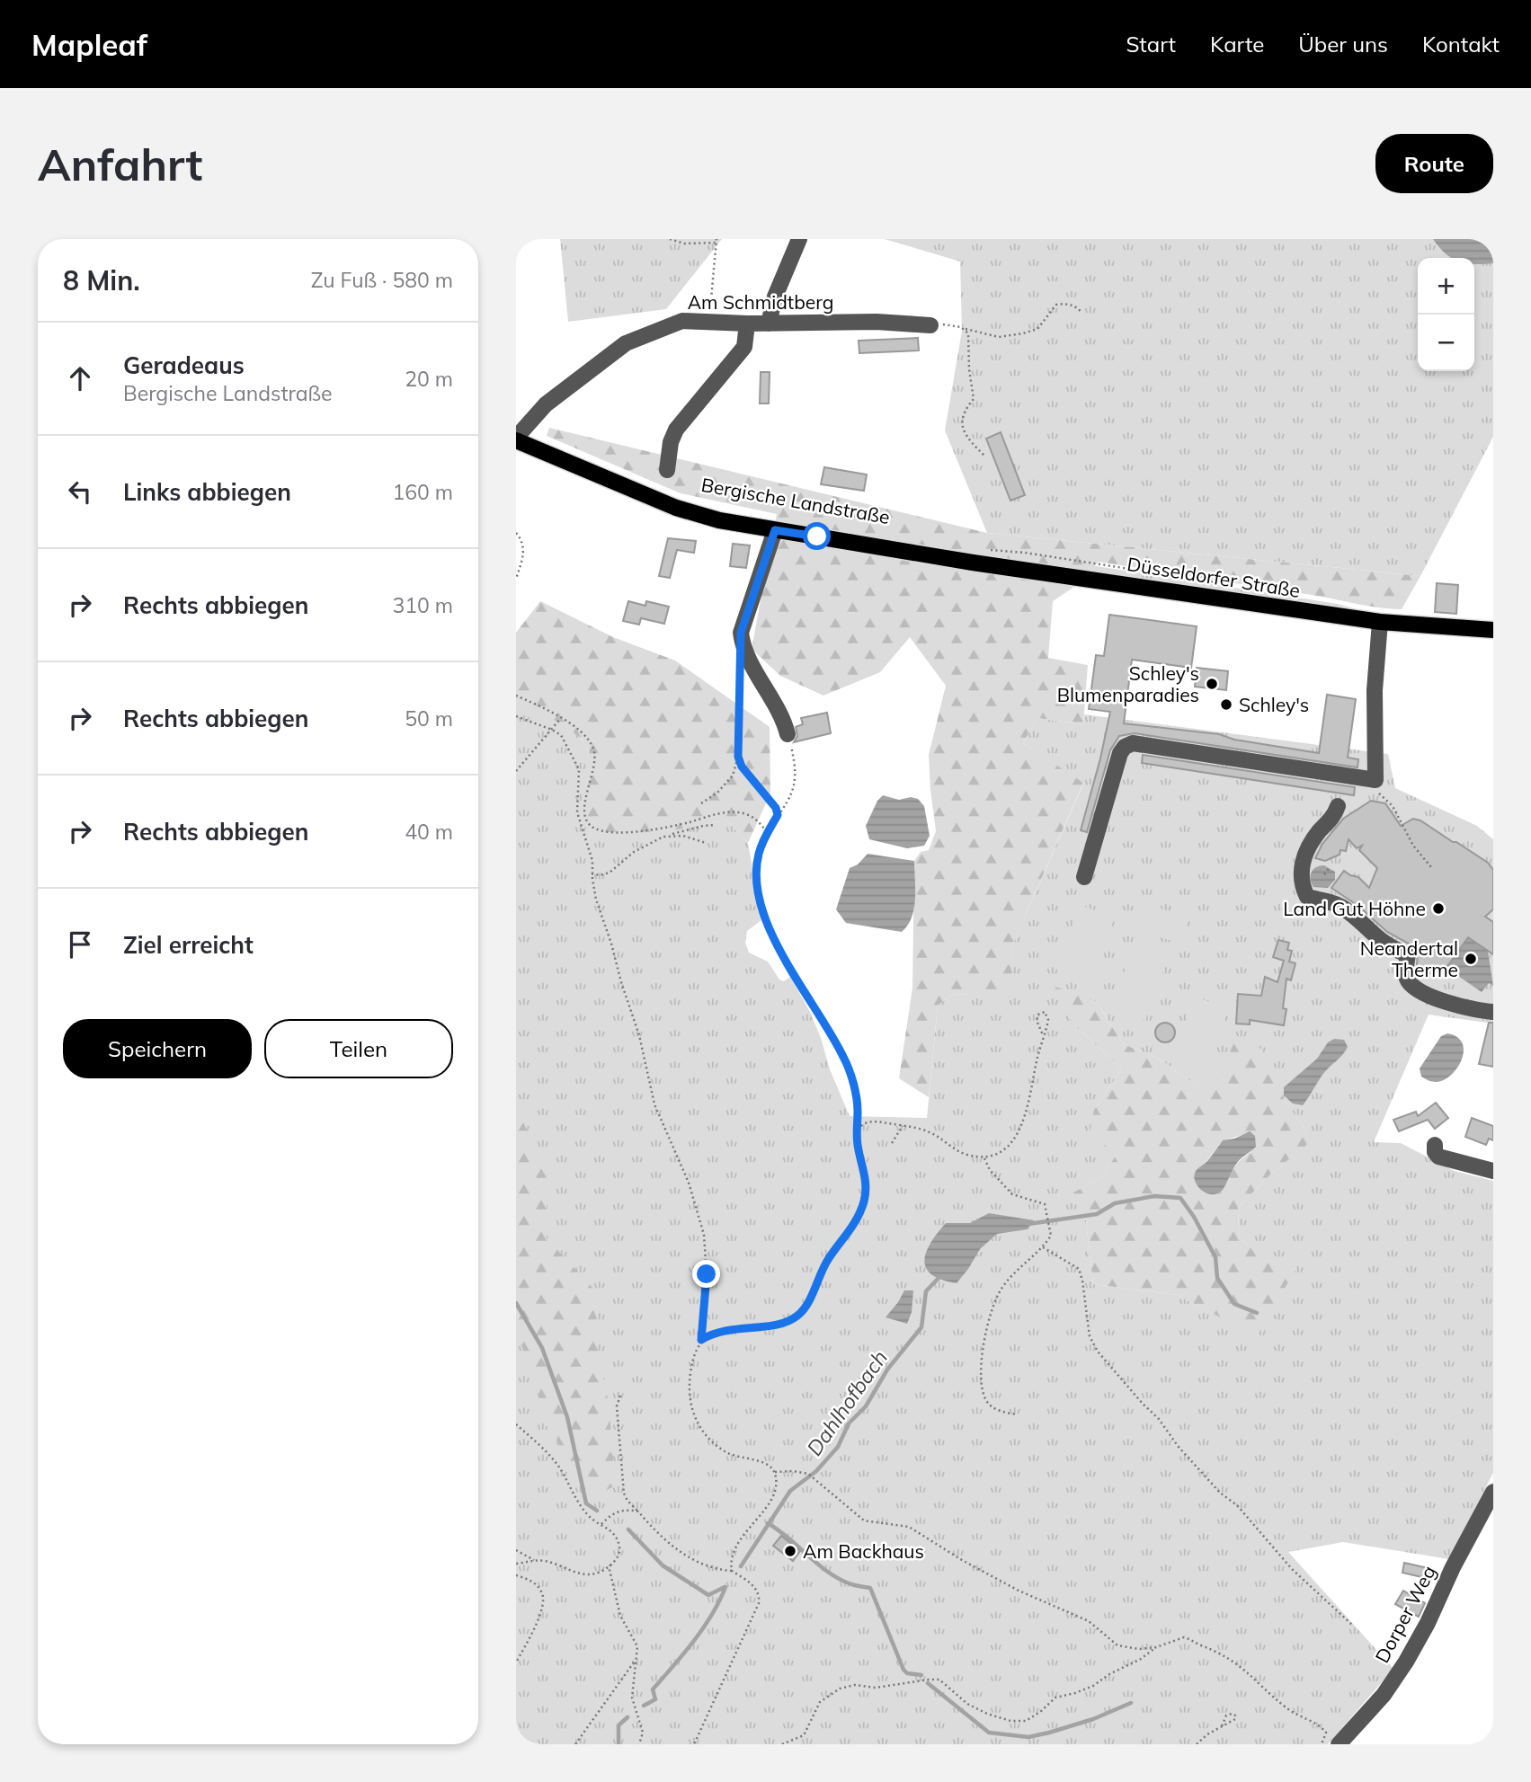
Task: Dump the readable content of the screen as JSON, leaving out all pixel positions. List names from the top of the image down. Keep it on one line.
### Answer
{"streets":{"main road":["Bergische Landstraße","Düsseldorfer Straße"],"street":["Am Schmidtberg","Dorper Weg"]},"crossings":[["Am Schmidtberg","Bergische Landstraße"],["Bergische Landstraße","Düsseldorfer Straße"]],"water":["Dahlhofbach"],"places":["Schley's Blumenparadies","Schley's","Land Gut Höhne","Neandertal Therme","Am Backhaus"],"page":{"header":"Mapleaf","nav":["Start","Karte","Über uns","Kontakt"],"buttons":["Route",["Speichern","Teilen"]],"title":"Anfahrt","heading":["8 Min.","Zu Fuß · 580 m"],"map_buttons":["+","−"],"list":[["Geradeaus","Bergische Landstraße","20 m"],["Links abbiegen","160 m"],["Rechts abbiegen","310 m"],["Rechts abbiegen","50 m"],["Rechts abbiegen","40 m"],"Ziel erreicht"]}}
